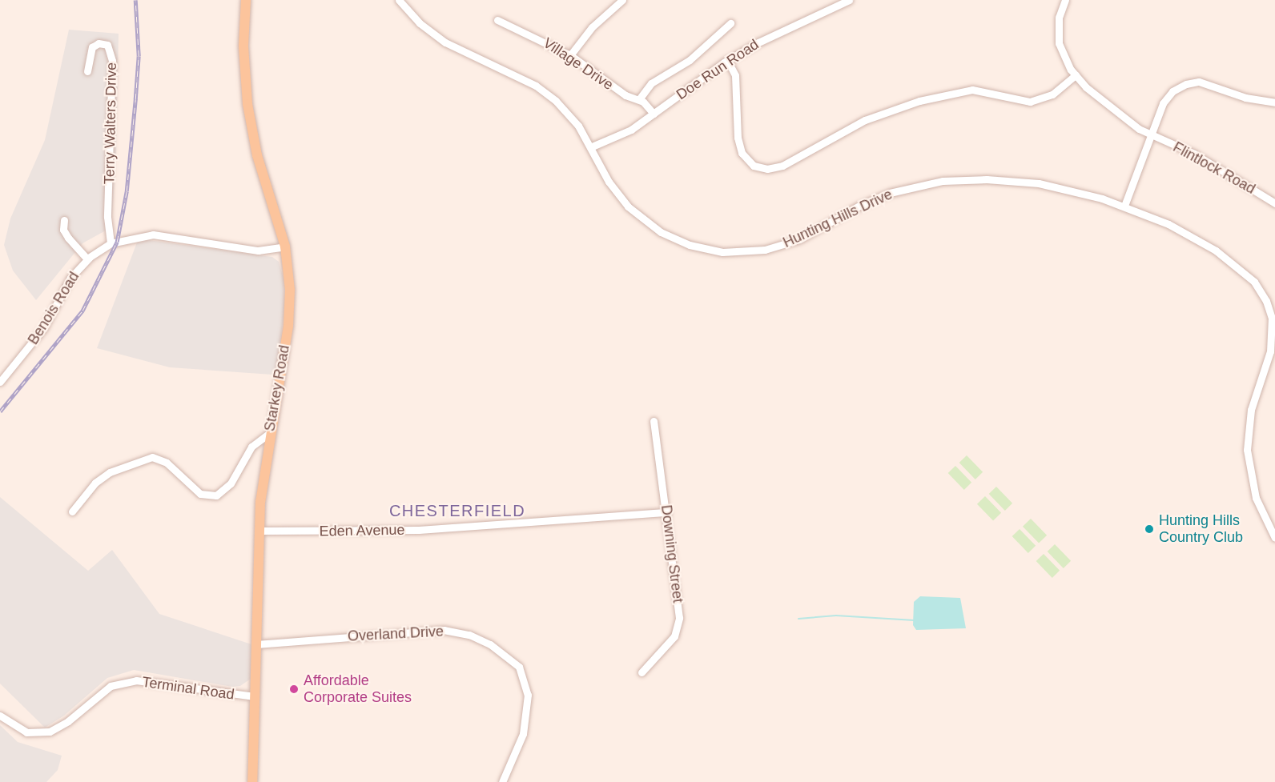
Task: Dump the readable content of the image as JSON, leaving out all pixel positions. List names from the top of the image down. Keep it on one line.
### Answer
{"streets":{"main road":["Starkey Road"],"street":["Village Drive","Doe Run Road","Terry Walters Drive","Flintlock Road","Hunting Hills Drive","Benois Road","Eden Avenue","Downing Street","Overland Drive","Terminal Road"]},"crossings":[["Village Drive","Doe Run Road"],["Doe Run Road","Hunting Hills Drive"],["Terry Walters Drive","Benois Road"],["Benois Road","Starkey Road"],["Starkey Road","Eden Avenue"],["Starkey Road","Overland Drive"],["Starkey Road","Terminal Road"],["Eden Avenue","Downing Street"]],"districts":["CHESTERFIELD"],"places":["Hunting Hills Country Club","Affordable Corporate Suites"]}
